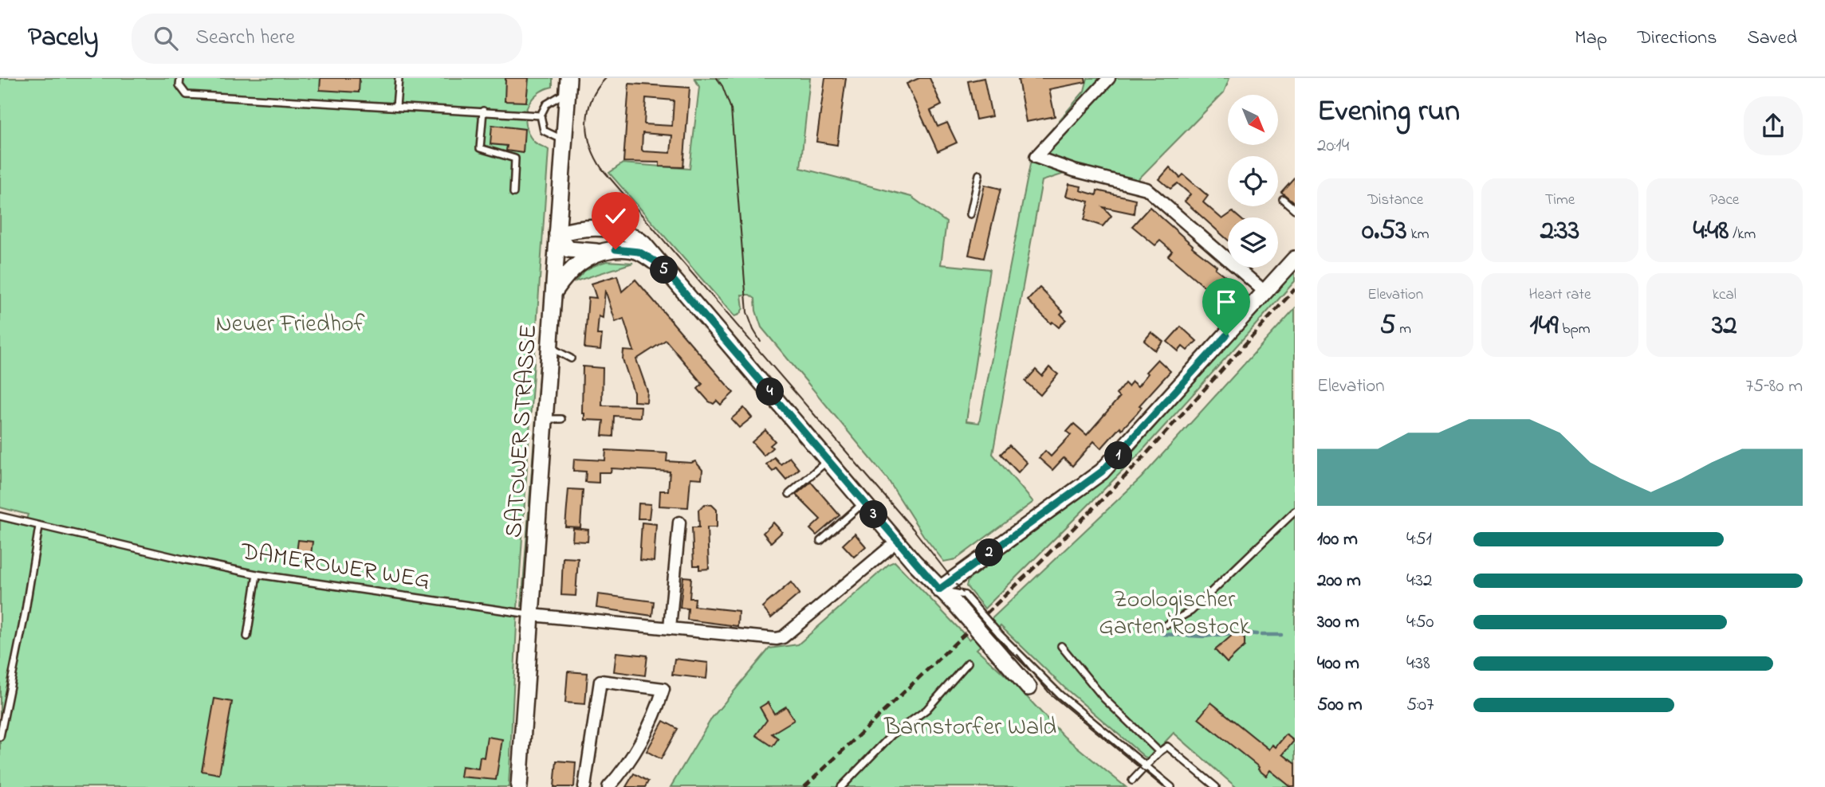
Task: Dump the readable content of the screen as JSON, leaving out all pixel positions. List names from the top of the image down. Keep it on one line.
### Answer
{"streets":{"main road":["SATOWER STRASSE"],"street":["DAMEROWER WEG"]},"crossings":[["SATOWER STRASSE","DAMEROWER WEG"]],"parks":["Neuer Friedhof","Zoologischer Garten Rostock","Barnstorfer Wald"],"north":"bottom right","page":{"header":"Pacely","search":"Search here","nav":["Map","Directions","Saved"],"heading":["Evening run","20:14"],"stats":[["Distance","0.53 km"],["Time","2:33"],["Pace","4:48 /km"],["Elevation","5 m"],["Heart rate","149 bpm"],["kcal","32"]],"pins":["5","4","1","3","2"],"chart":["Elevation","75–80 m"],"list":[{"name":"100 m","note":"4:51"},{"name":"200 m","note":"4:32"},{"name":"300 m","note":"4:50"},{"name":"400 m","note":"4:38"},{"name":"500 m","note":"5:07"}]}}
